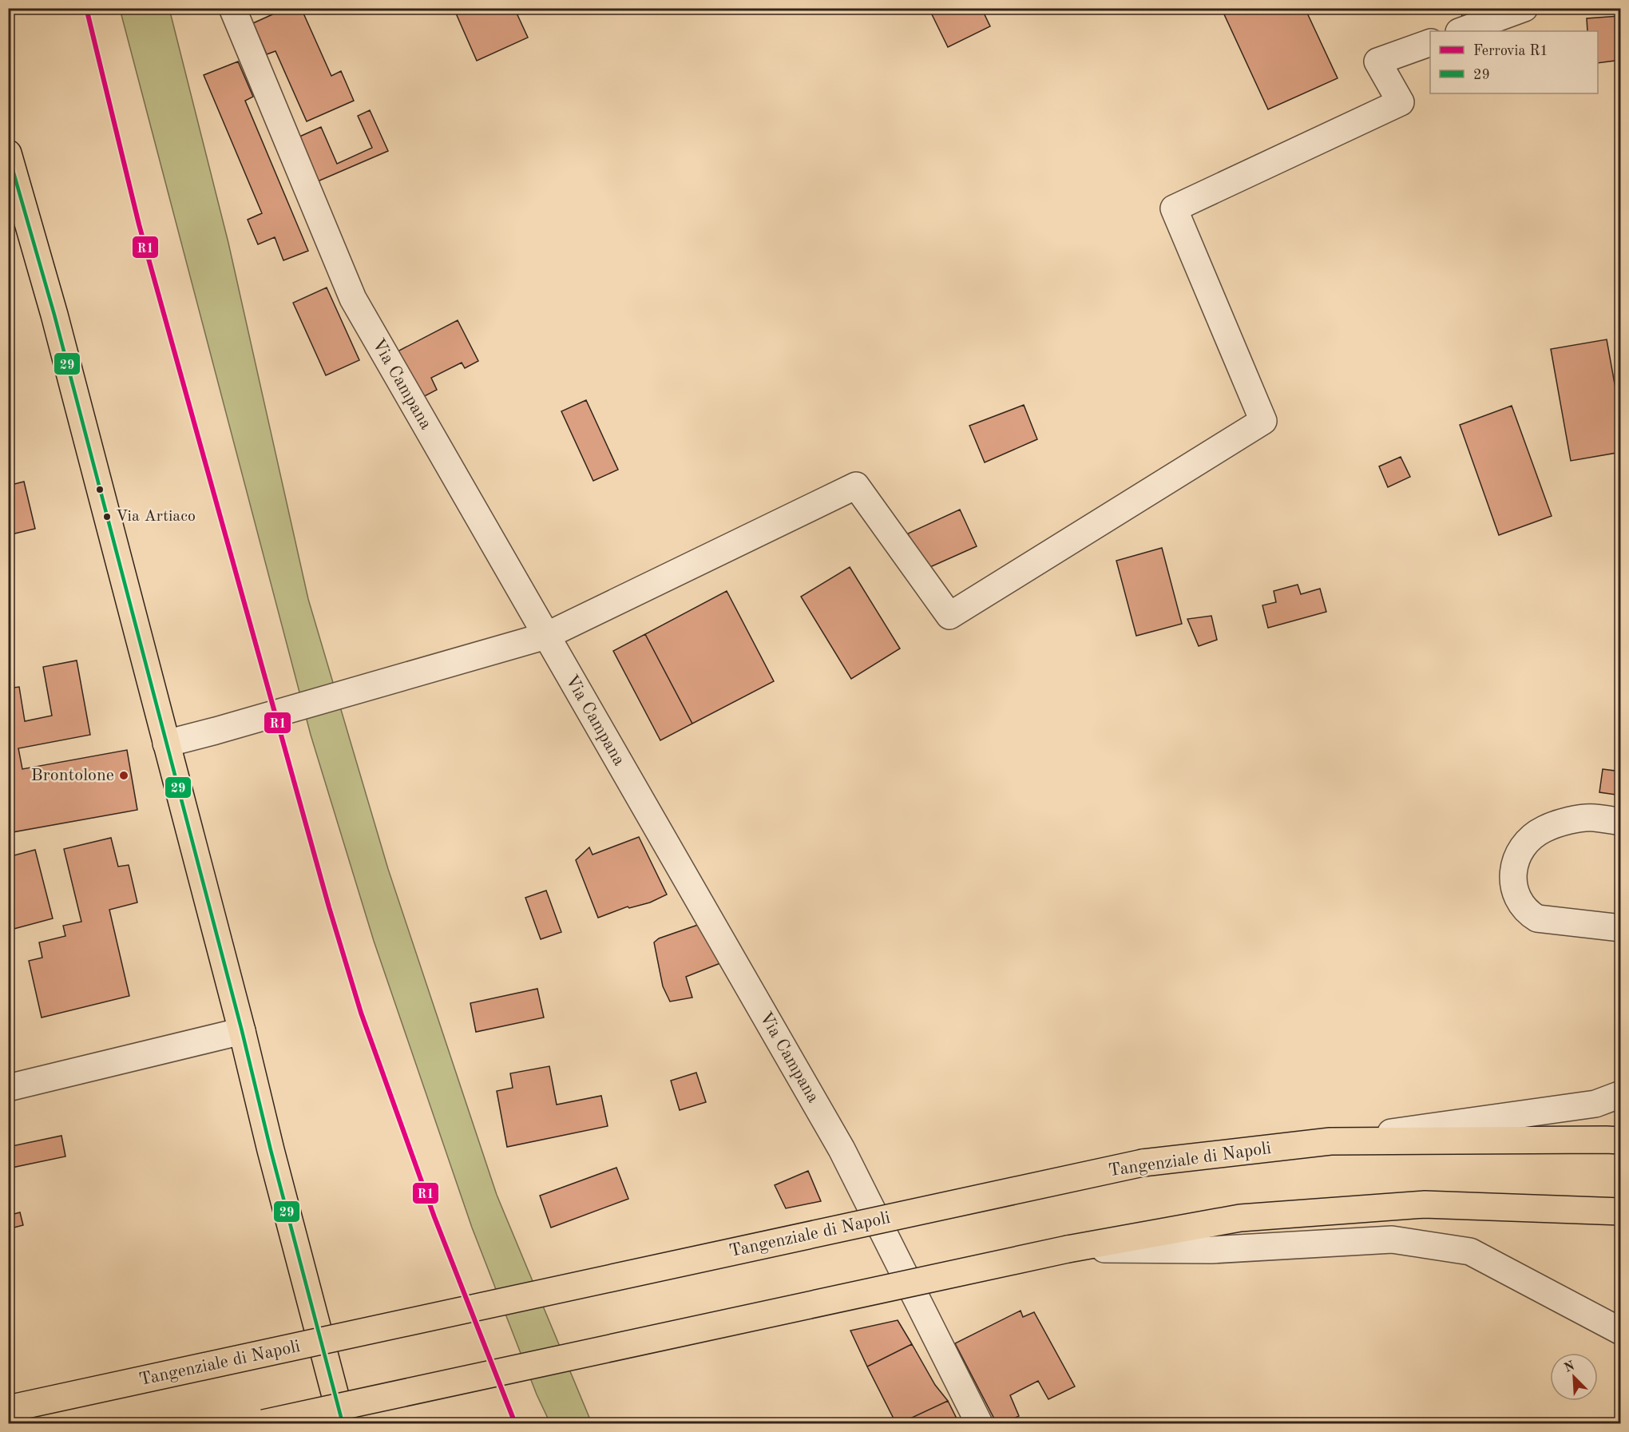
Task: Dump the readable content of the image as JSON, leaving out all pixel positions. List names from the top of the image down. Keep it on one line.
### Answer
{"streets":{"main road":["Tangenziale di Napoli"],"street":["Via Campana"]},"places":["Via Artiaco","Brontolone"],"lines":["rail line R1","transit line 29"],"legend":["Ferrovia R1","29"],"north":"top left"}
